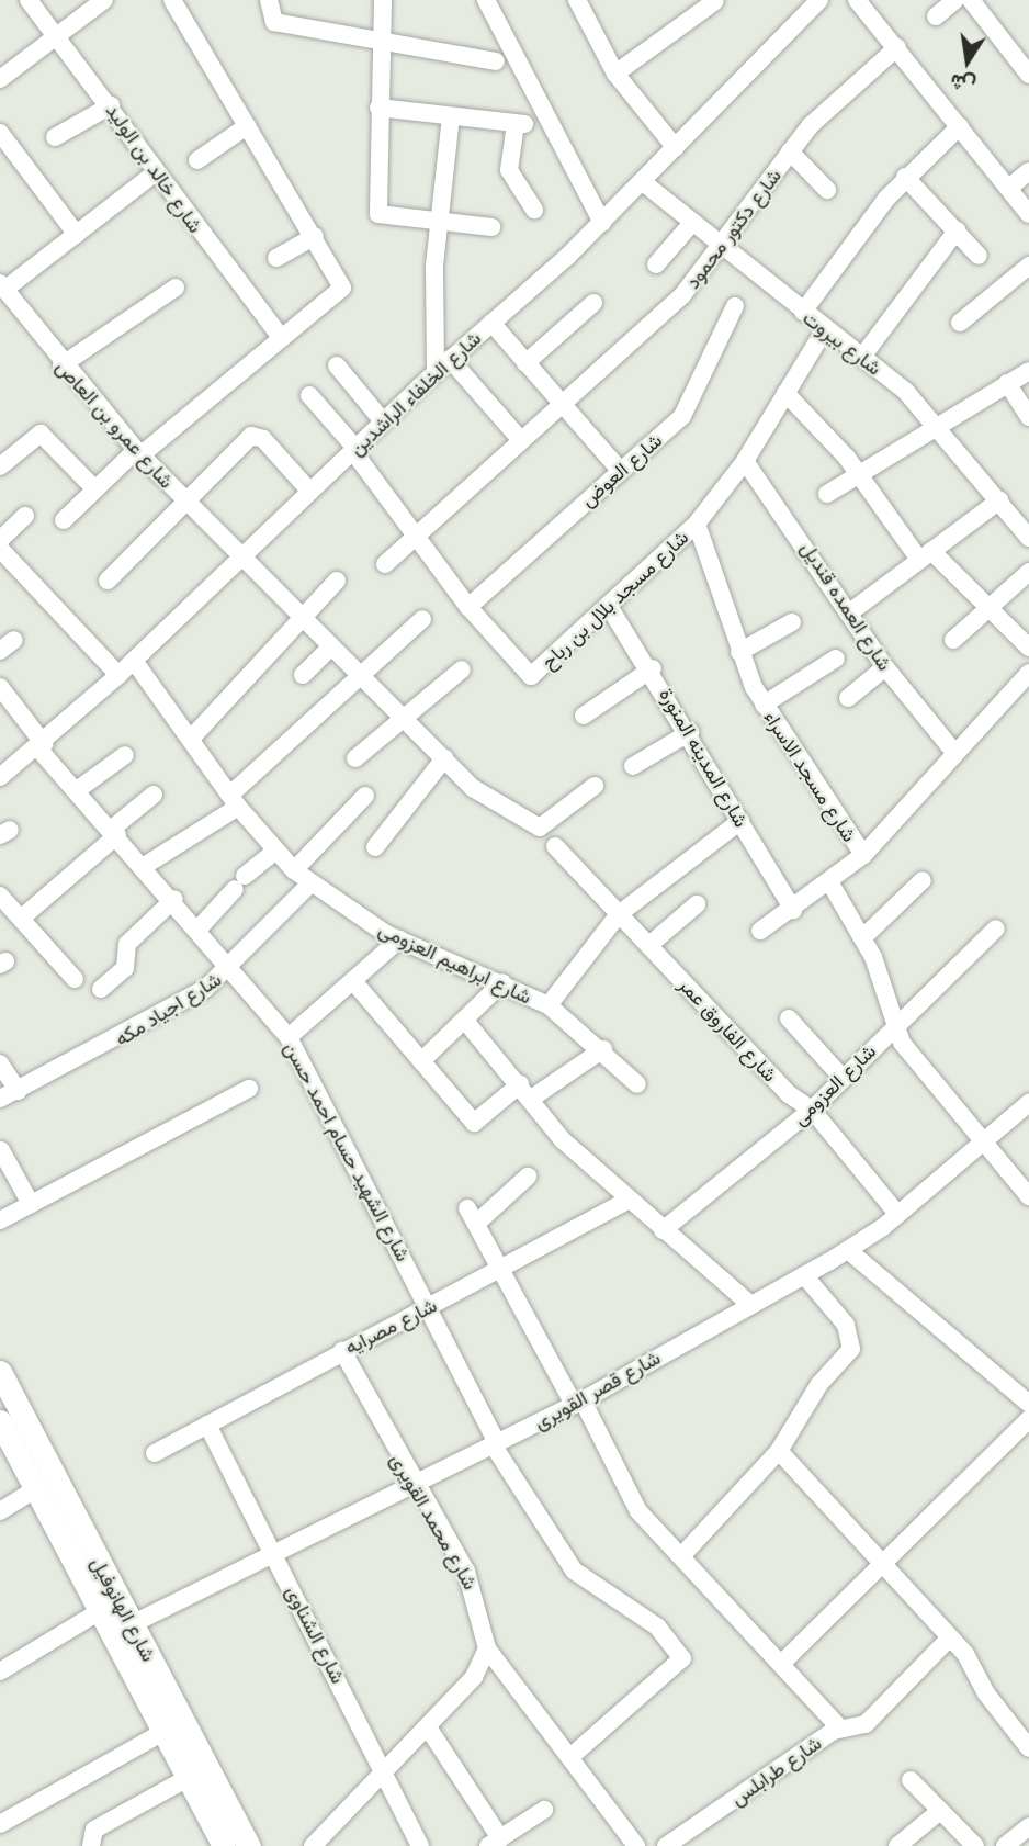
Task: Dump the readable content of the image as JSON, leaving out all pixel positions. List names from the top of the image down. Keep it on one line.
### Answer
{"streets":{"street":["شارع خالد بن الوليد","شارع دكتور محمود","شارع بيروت","شارع الخلفاء الراشدين","شارع عمرو بن العاص","شارع العوض","شارع مسجد بلال بن رباح","شارع العمده قنديل","شارع المدينه المنورة","شارع مسجد الاسراء","شارع ابراهيم العزومى","شارع اجياد مكه","شارع الفاروق عمر","شارع العزومى","شارع الشهيد حسام احمد حسن","شارع مصرايه","شارع قصر القويرى","شارع محمد القويرى","شارع الهانوفيل","شارع الشناوى","شارع طرابلس"]},"crossings":[["شارع دكتور محمود","شارع بيروت"],["شارع بيروت","شارع الخلفاء الراشدين"],["شارع بيروت","شارع مسجد بلال بن رباح"],["شارع الخلفاء الراشدين","شارع عمرو بن العاص"],["شارع الخلفاء الراشدين","شارع ابراهيم العزومى"],["شارع الخلفاء الراشدين","شارع الشهيد حسام احمد حسن"],["شارع العوض","شارع مسجد بلال بن رباح"],["شارع مسجد بلال بن رباح","شارع العمده قنديل"],["شارع مسجد بلال بن رباح","شارع المدينه المنورة"],["شارع مسجد بلال بن رباح","شارع مسجد الاسراء"],["شارع ابراهيم العزومى","شارع اجياد مكه"],["شارع اجياد مكه","شارع الشهيد حسام احمد حسن"],["شارع الفاروق عمر","شارع العزومى"],["شارع الفاروق عمر","شارع قصر القويرى"],["شارع الشهيد حسام احمد حسن","شارع مصرايه"],["شارع الشهيد حسام احمد حسن","شارع قصر القويرى"],["شارع مصرايه","شارع محمد القويرى"],["شارع مصرايه","شارع الشناوى"],["شارع قصر القويرى","شارع محمد القويرى"],["شارع قصر القويرى","شارع الهانوفيل"],["شارع قصر القويرى","شارع الشناوى"]],"north":"bottom"}
